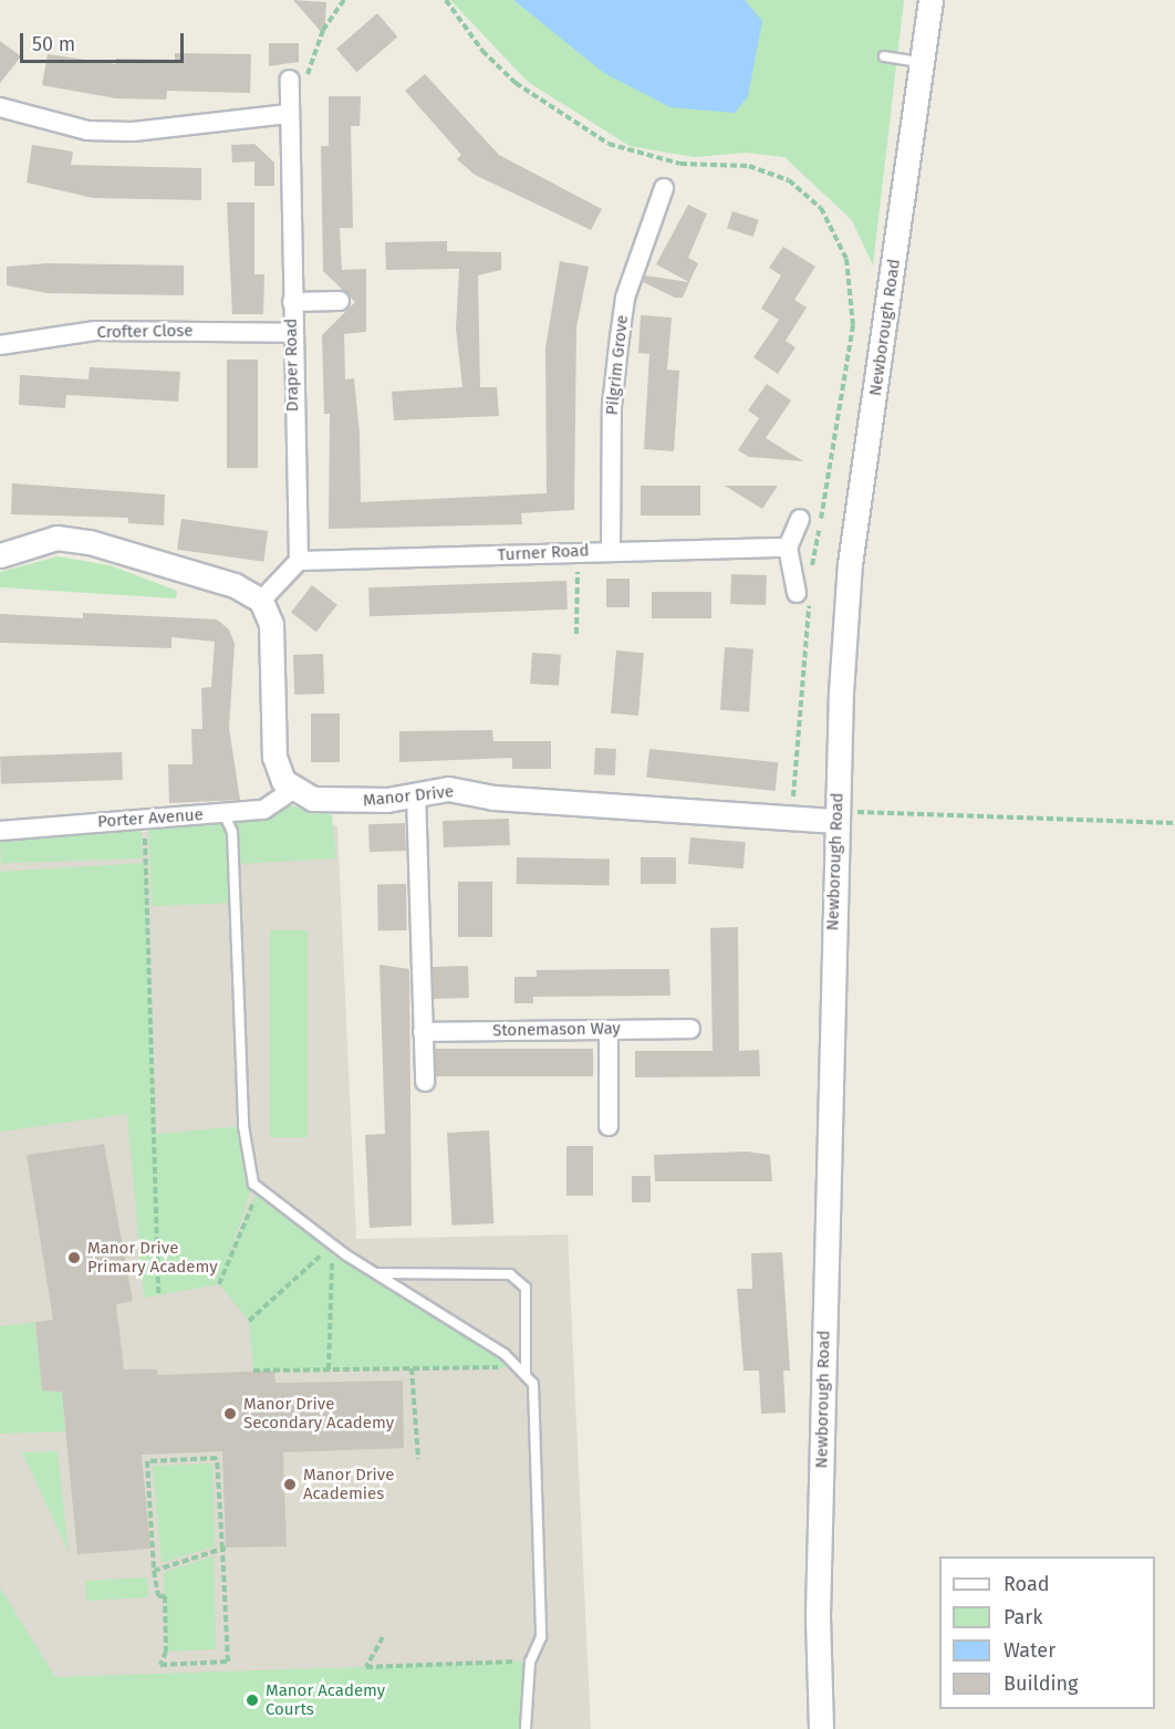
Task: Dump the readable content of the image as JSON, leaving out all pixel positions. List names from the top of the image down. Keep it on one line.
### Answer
{"streets":{"street":["Newborough Road","Crofter Close","Draper Road","Pilgrim Grove","Turner Road","Manor Drive","Porter Avenue","Stonemason Way"]},"crossings":[["Newborough Road","Manor Drive"],["Crofter Close","Draper Road"],["Draper Road","Turner Road"],["Pilgrim Grove","Turner Road"],["Manor Drive","Porter Avenue"]],"places":["Manor Drive Primary Academy","Manor Drive Secondary Academy","Manor Drive Academies","Manor Academy Courts"],"legend":["Road","Park","Water","Building"],"scale_bar":"50 m"}
